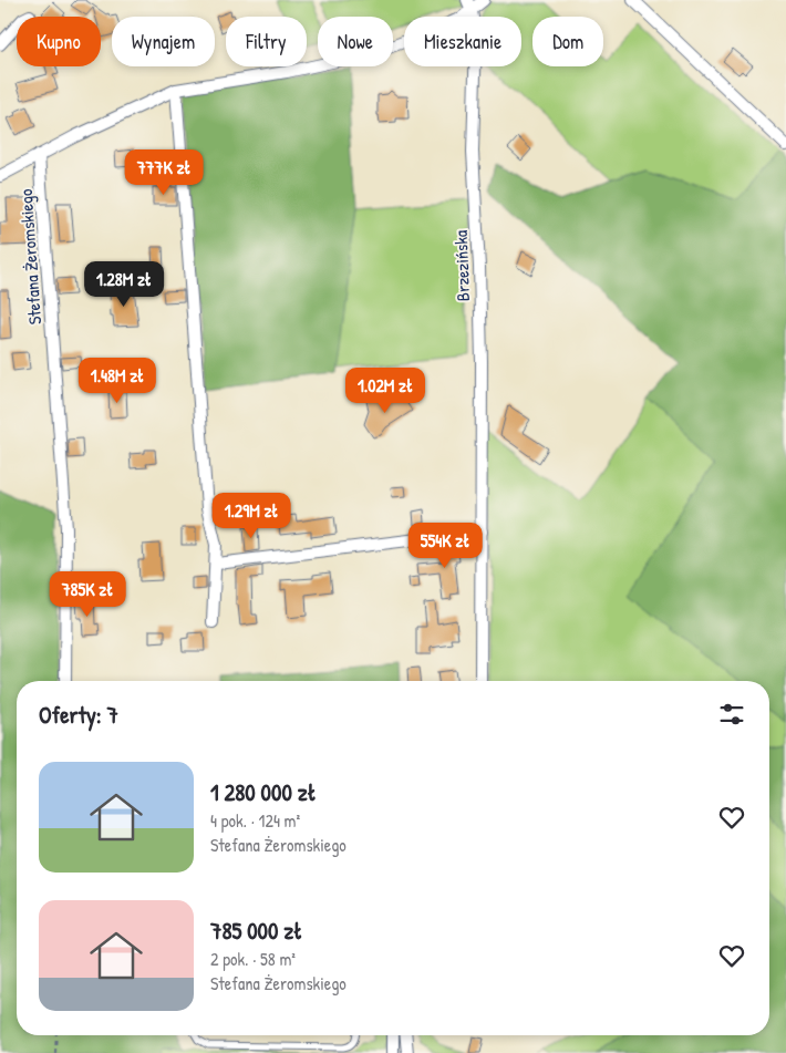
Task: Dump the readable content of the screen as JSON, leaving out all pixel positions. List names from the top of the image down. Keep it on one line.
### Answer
{"streets":{"street":["Stefana Żeromskiego","Brzezińska"]},"crossings":[["Stefana Żeromskiego","Brzezińska"]],"page":{"chip":["Kupno","Wynajem","Filtry","Nowe","Mieszkanie","Dom"],"price":["777K zł","1.28M zł","1.48M zł","1.02M zł","1.29M zł","554K zł","785K zł"],"heading":"Oferty: 7","list":[{"name":"1 280 000 zł","note":"4 pok. · 124 m² · Stefana Żeromskiego"},{"name":"785 000 zł","note":"2 pok. · 58 m² · Stefana Żeromskiego"}]}}
